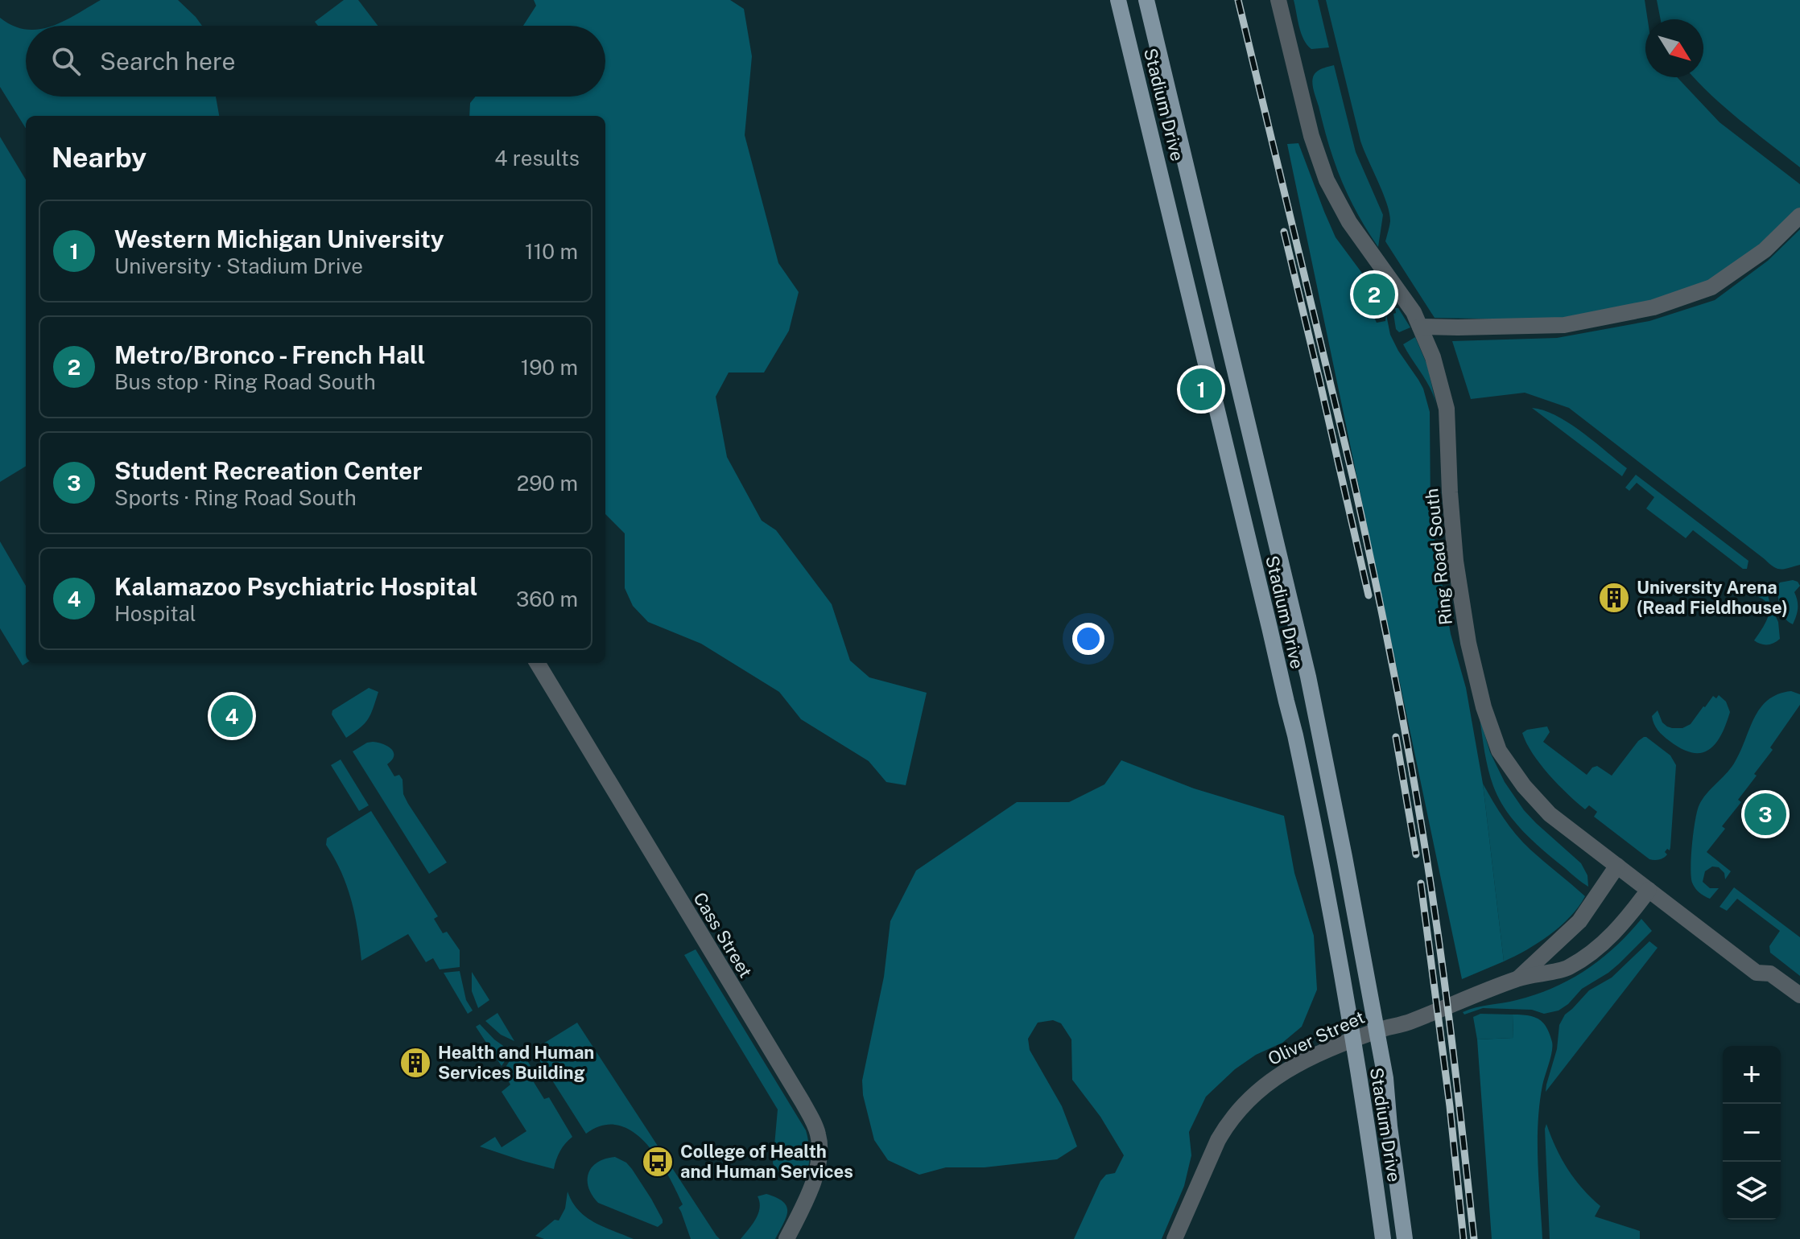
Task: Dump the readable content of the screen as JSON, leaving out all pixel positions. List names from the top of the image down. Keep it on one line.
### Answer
{"streets":{"main road":["Stadium Drive"],"street":["Ring Road South","Cass Street","Oliver Street"]},"crossings":[["Stadium Drive","Oliver Street"],["Ring Road South","Oliver Street"]],"places":{"building":["University Arena (Read Fieldhouse)","Health and Human Services Building"],"bus stop":["College of Health and Human Services"]},"north":"bottom right","page":{"search":"Search here","heading":["Nearby","4 results"],"list":[{"mark":"1","name":"Western Michigan University","note":"University · Stadium Drive","value":"110 m"},{"mark":"2","name":"Metro/Bronco - French Hall","note":"Bus stop · Ring Road South","value":"190 m"},{"mark":"3","name":"Student Recreation Center","note":"Sports · Ring Road South","value":"290 m"},{"mark":"4","name":"Kalamazoo Psychiatric Hospital","note":"Hospital","value":"360 m"}],"pins":["2","1","4","3"],"map_buttons":["+","−"]}}
